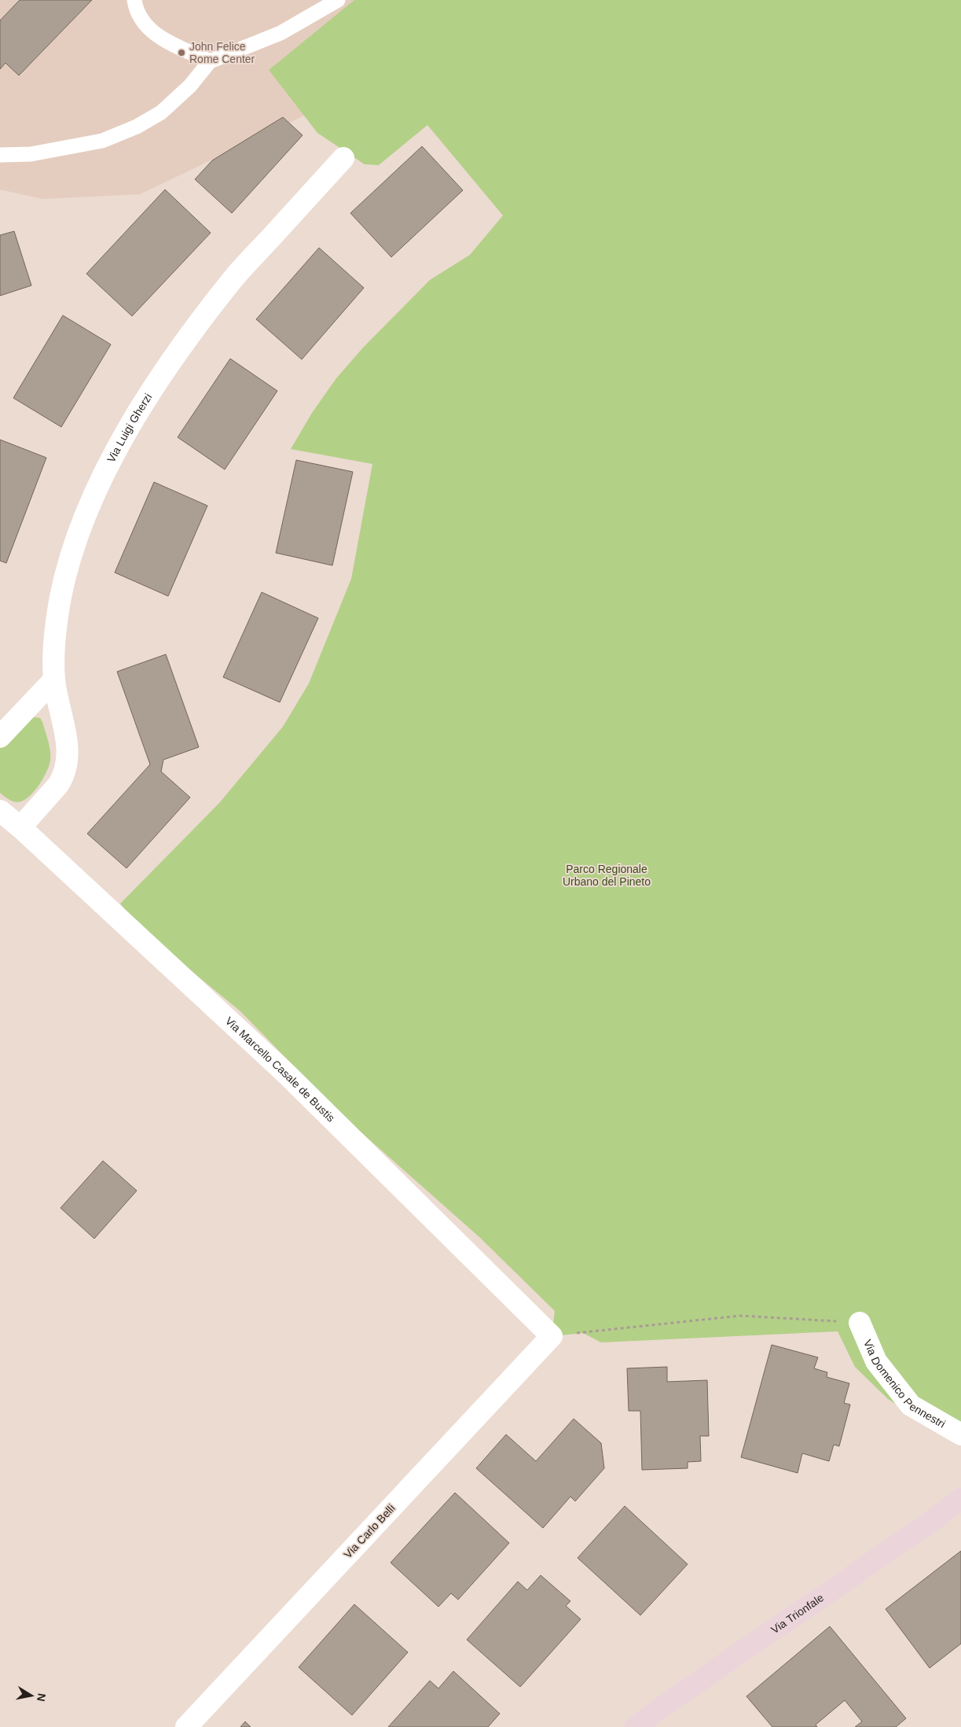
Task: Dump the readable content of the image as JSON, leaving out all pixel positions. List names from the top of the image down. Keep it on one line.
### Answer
{"streets":{"main road":["Via Trionfale"],"street":["Via Luigi Gherzi","Via Marcello Casale de Bustis","Via Domenico Pennestri","Via Carlo Belli"]},"crossings":[["Via Luigi Gherzi","Via Marcello Casale de Bustis"],["Via Marcello Casale de Bustis","Via Carlo Belli"]],"parks":["Parco Regionale Urbano del Pineto"],"places":["John Felice Rome Center"],"north":"right"}
